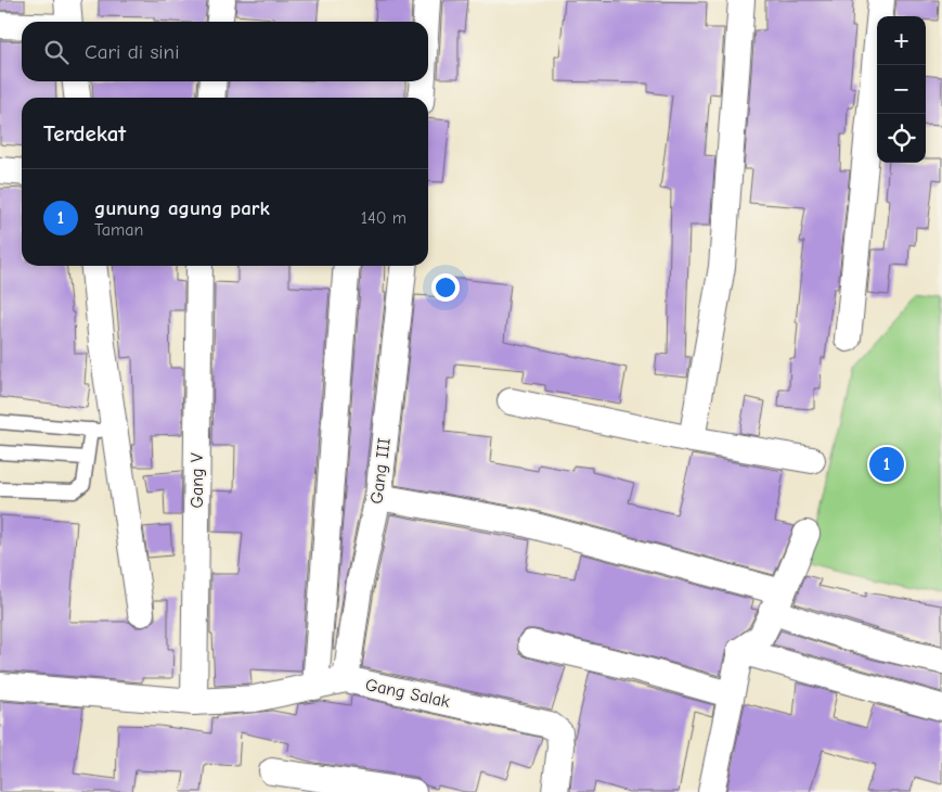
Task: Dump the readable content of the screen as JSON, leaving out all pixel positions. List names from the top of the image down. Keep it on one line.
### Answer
{"streets":{"street":["Gang III","Gang V","Gang Salak"]},"crossings":[["Gang III","Gang Salak"],["Gang V","Gang Salak"]],"page":{"map_buttons":["+","−"],"search":"Cari di sini","heading":"Terdekat","list":[{"mark":"1","name":"gunung agung park","note":"Taman","value":"140 m"}],"pins":"1"}}
